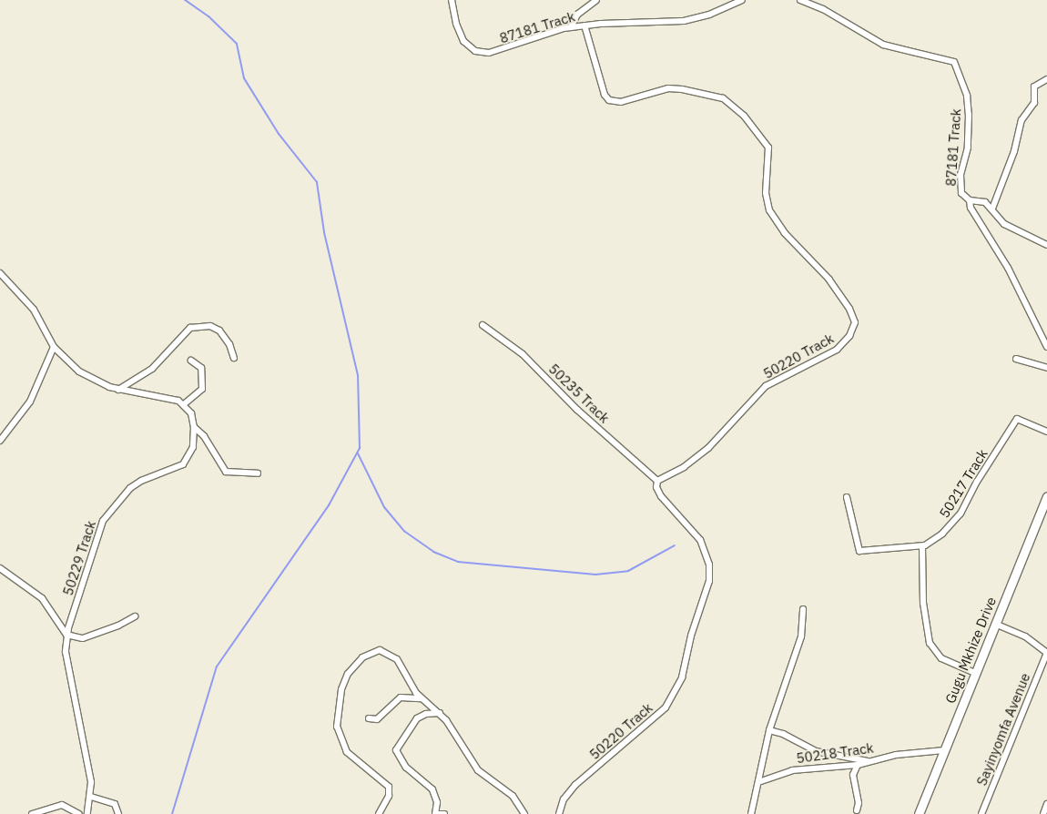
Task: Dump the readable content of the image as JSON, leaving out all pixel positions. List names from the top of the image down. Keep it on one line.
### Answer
{"streets":{"street":["87181 Track","50220 Track","50235 Track","50217 Track","50229 Track","Gugu Mkhize Drive","Sayinyomfa Avenue","50218 Track"]},"crossings":[["87181 Track","50220 Track"],["50220 Track","50235 Track"],["Gugu Mkhize Drive","50218 Track"]]}
